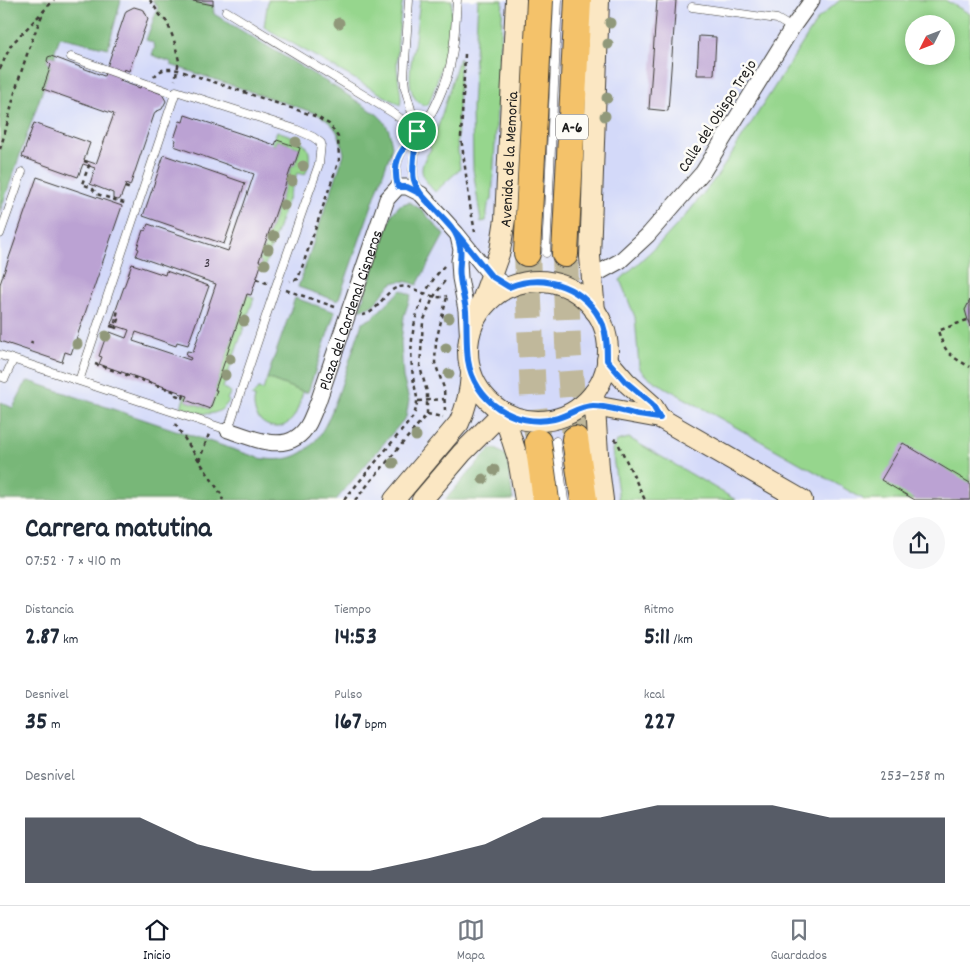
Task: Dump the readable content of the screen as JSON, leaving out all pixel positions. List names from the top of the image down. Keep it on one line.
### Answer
{"streets":{"highway":["A-6","Avenida de la Memoria"],"street":["Calle del Obispo Trejo","Plaza del Cardenal Cisneros"]},"crossings":[["A-6","Avenida de la Memoria"]],"house_numbers":["3"],"north":"bottom left","page":{"heading":["Carrera matutina","07:52 · 7 × 410 m"],"stats":[["Distancia","2.87 km"],["Tiempo","14:53"],["Ritmo","5:11 /km"],["Desnivel","35 m"],["Pulso","167 bpm"],["kcal","227"]],"chart":["Desnivel","253–258 m"],"tabs":["Inicio","Mapa","Guardados"]}}
